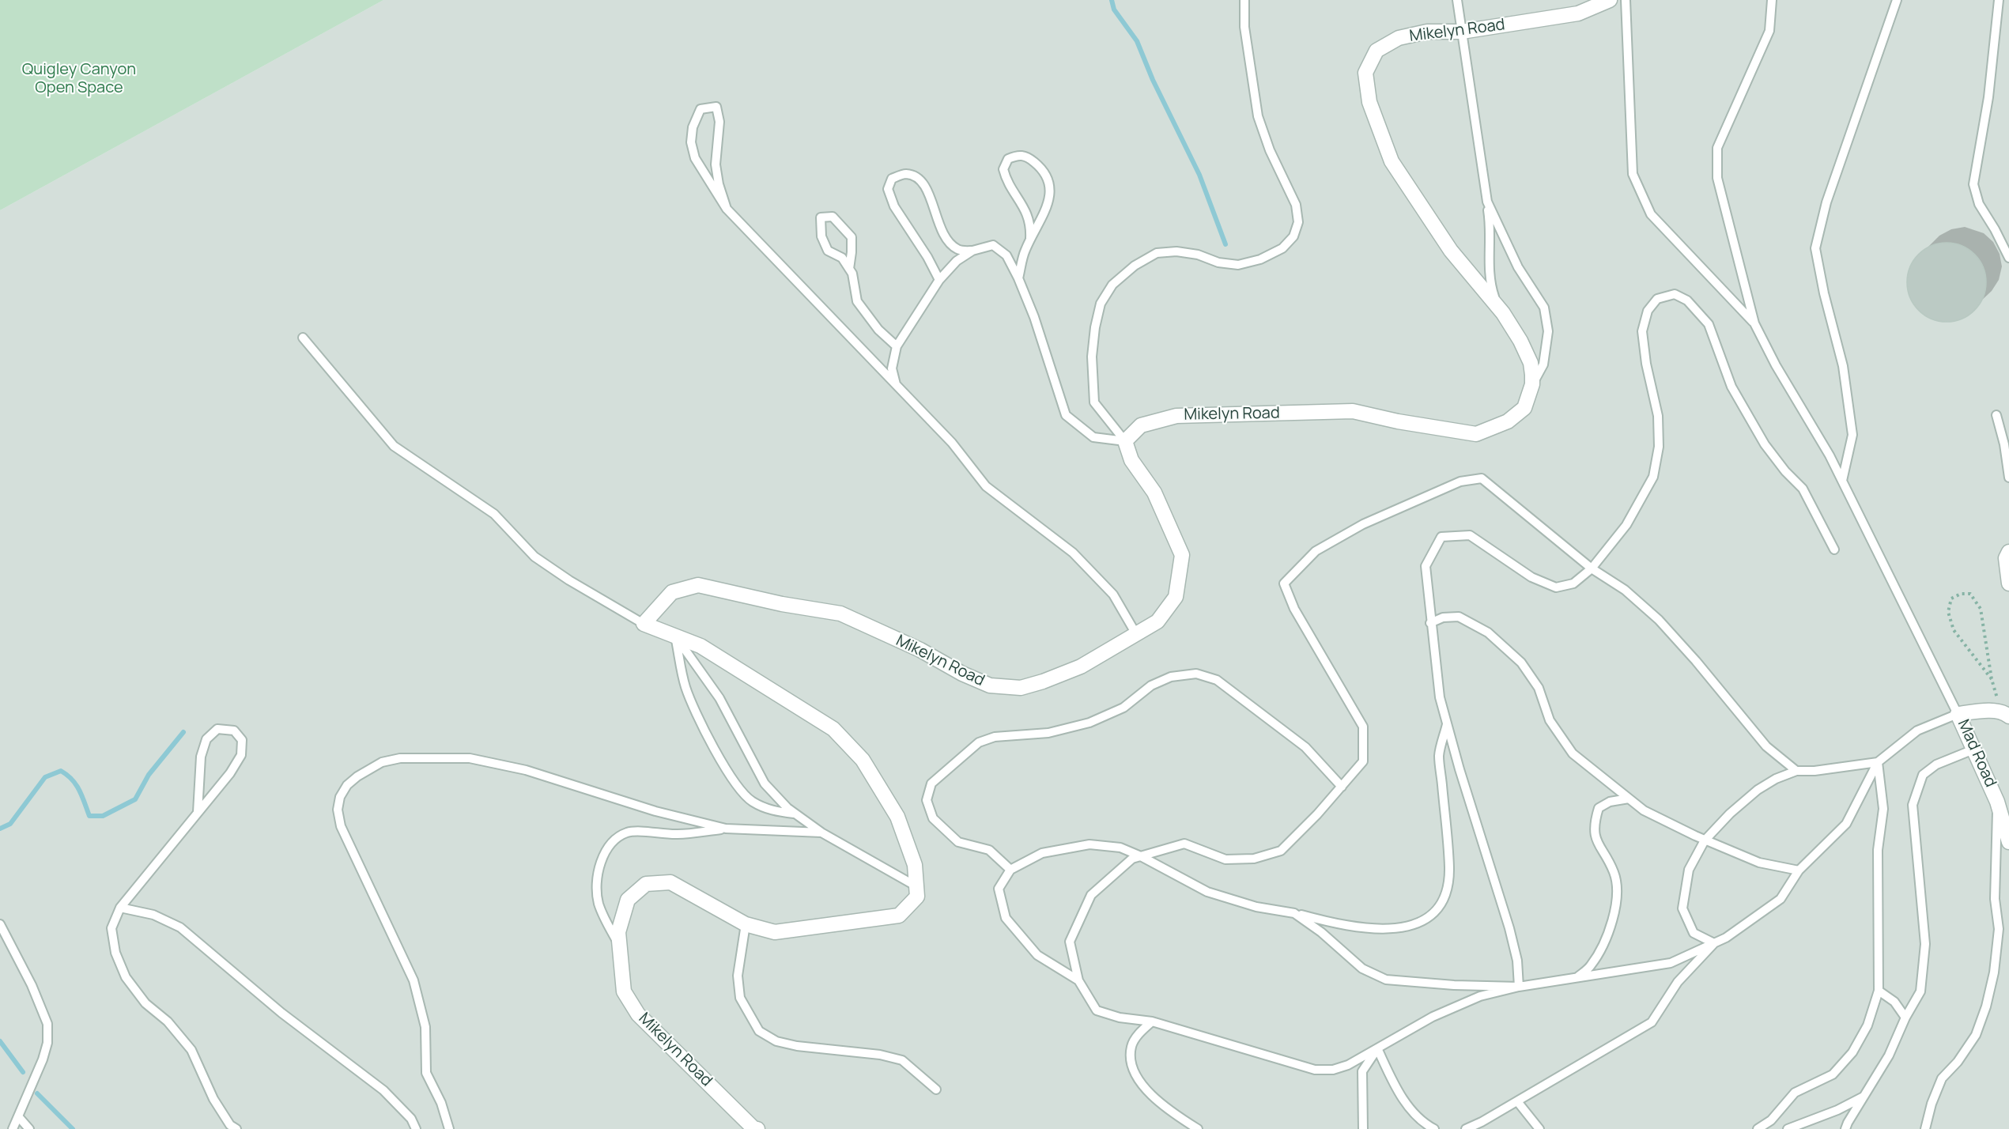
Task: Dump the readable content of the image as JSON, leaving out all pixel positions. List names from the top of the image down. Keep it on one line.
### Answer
{"streets":{"street":["Mikelyn Road","Mad Road"]},"parks":["Quigley Canyon Open Space"]}
